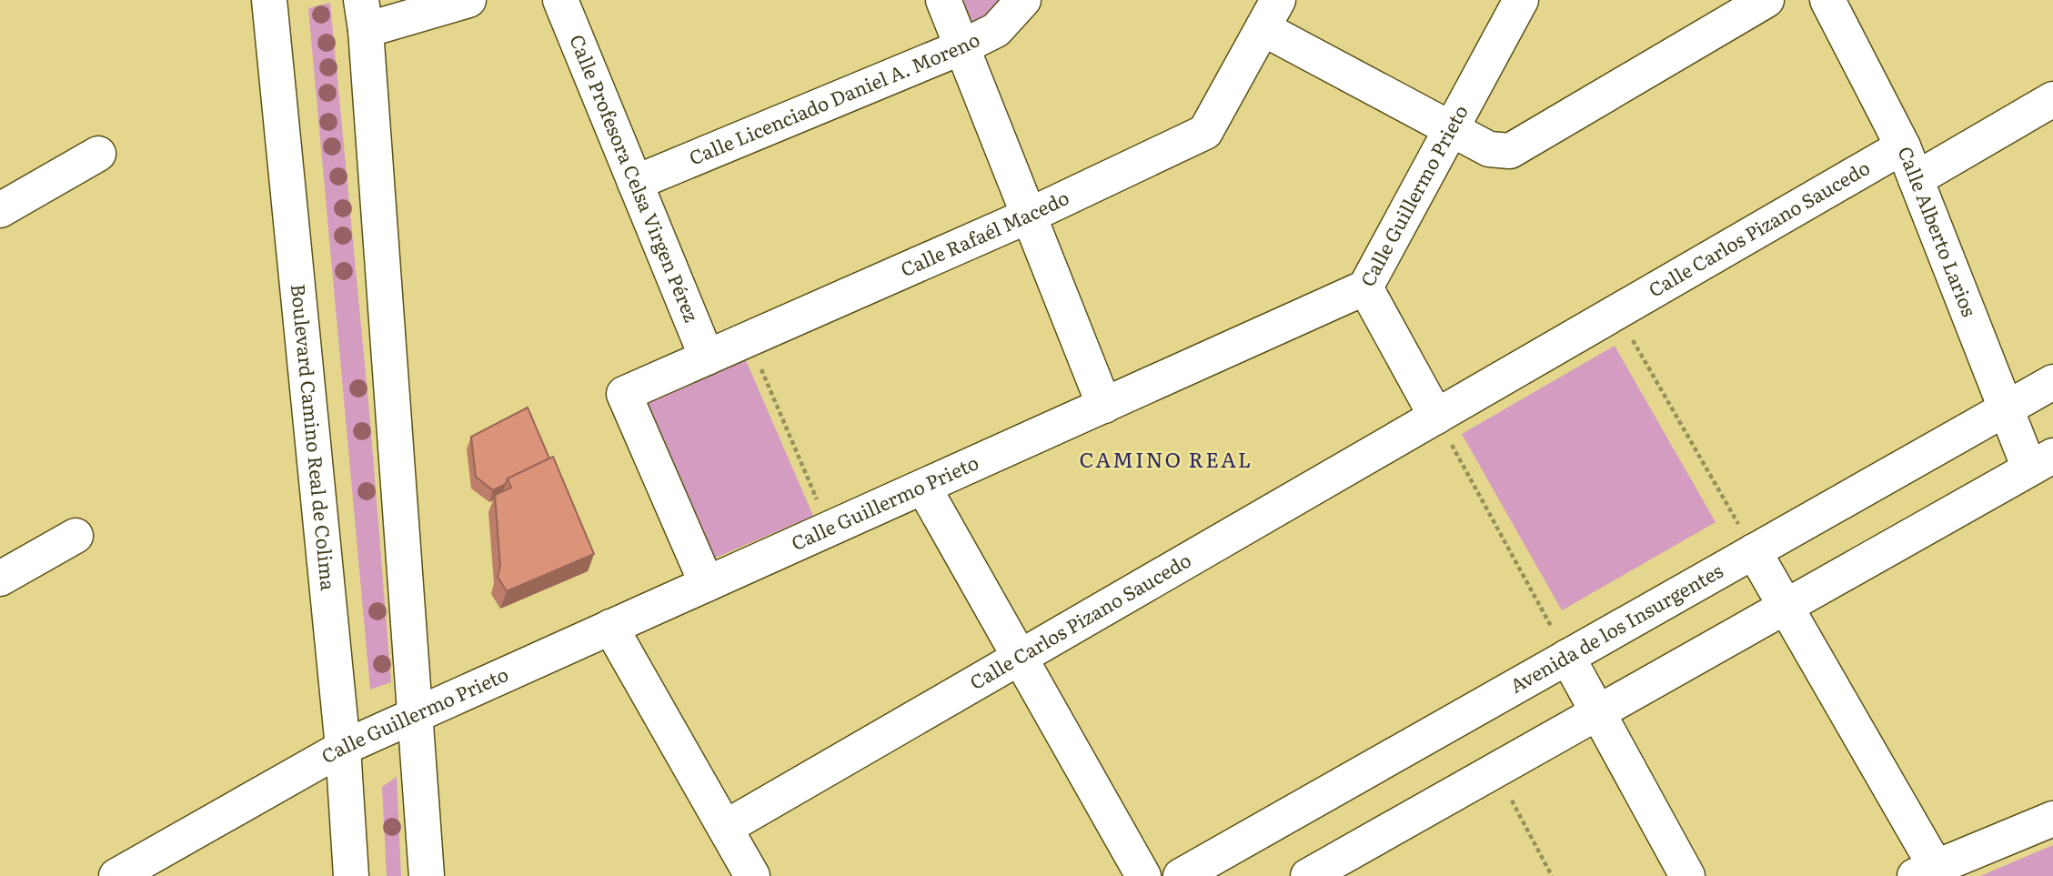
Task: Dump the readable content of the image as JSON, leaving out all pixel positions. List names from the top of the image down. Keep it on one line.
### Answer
{"streets":{"street":["Calle Licenciado Daniel A. Moreno","Calle Profesora Celsa Virgen Pérez","Calle Guillermo Prieto","Calle Carlos Pizano Saucedo","Calle Alberto Larios","Calle Rafaél Macedo","Boulevard Camino Real de Colima","Avenida de los Insurgentes"]},"crossings":[["Calle Licenciado Daniel A. Moreno","Calle Profesora Celsa Virgen Pérez"],["Calle Profesora Celsa Virgen Pérez","Calle Rafaél Macedo"],["Calle Guillermo Prieto","Calle Rafaél Macedo"],["Calle Guillermo Prieto","Boulevard Camino Real de Colima"],["Calle Carlos Pizano Saucedo","Calle Alberto Larios"],["Calle Alberto Larios","Avenida de los Insurgentes"]],"districts":["CAMINO REAL"]}
